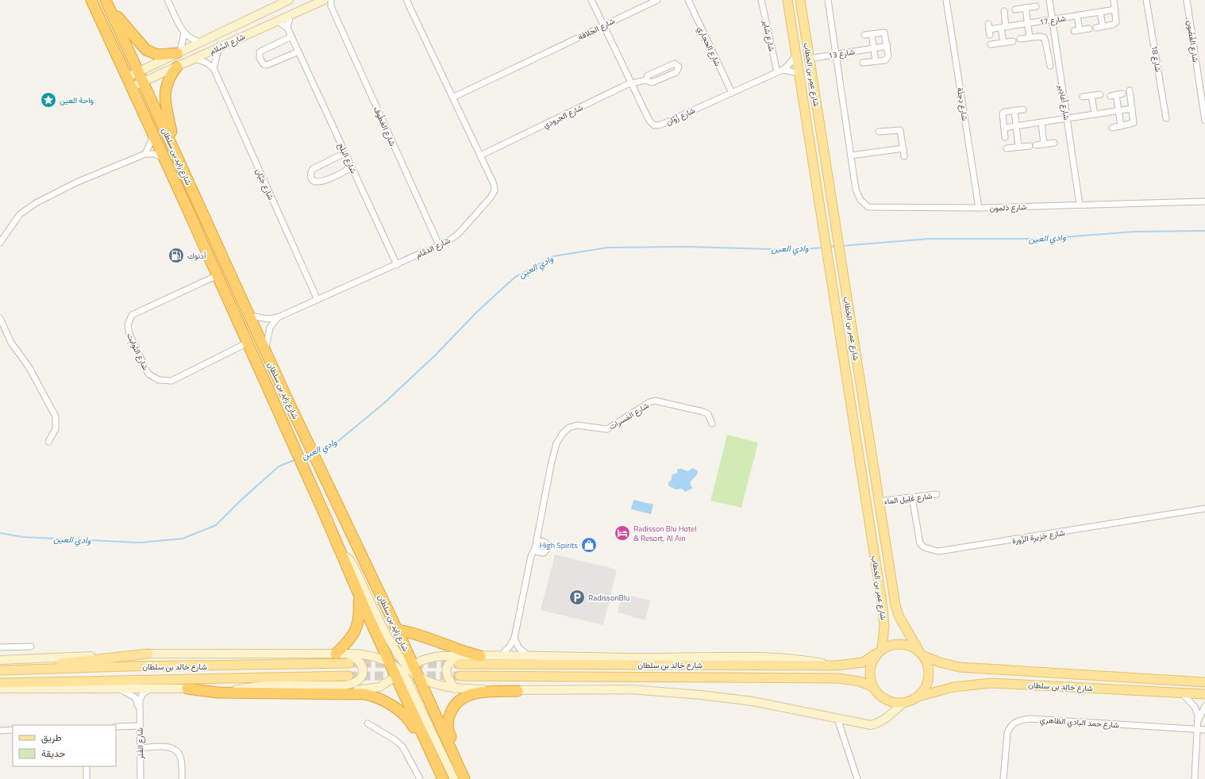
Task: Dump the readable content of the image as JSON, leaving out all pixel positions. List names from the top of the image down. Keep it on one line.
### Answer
{"streets":{"highway":["شارع زايد بن سلطان"],"main road":["شارع السَّلام","شارع عمر بن الخطاب","شارع خالِد بن سلطان"],"street":["شارع 17","شارع الجلافة","شارع شاير","شارع الغُصُون","شارع الحجاري","شارع 13","شارع 18","شارع أَغادِير","شارع دِجلَة","شارع الجرودي","شارع زُوَّان","شارع العَطُوف","شارع البَلَح","شارع جَيَّان","شارع دَلمون","شارع الدَمَّام","شارع الثَوابِت","شارع المَسرات","شارع غَلِيل الماء","شارع جَزِيرة الزَّورة","شارع حمد البادي الظاهري","شارع الفَنَر"]},"crossings":[["شارع 17","شارع أَغادِير"],["شارع الجلافة","شارع زُوَّان"],["شارع الجلافة","شارع الدَمَّام"],["شارع شاير","شارع زُوَّان"],["شارع السَّلام","شارع زايد بن سلطان"],["شارع الحجاري","شارع زُوَّان"],["شارع 13","شارع عمر بن الخطاب"],["شارع 13","شارع دَلمون"],["شارع عمر بن الخطاب","شارع زُوَّان"],["شارع عمر بن الخطاب","شارع غَلِيل الماء"],["شارع عمر بن الخطاب","شارع خالِد بن سلطان"],["شارع أَغادِير","شارع دَلمون"],["شارع دِجلَة","شارع دَلمون"],["شارع الجرودي","شارع زُوَّان"],["شارع الجرودي","شارع الدَمَّام"],["شارع العَطُوف","شارع الدَمَّام"],["شارع زايد بن سلطان","شارع الدَمَّام"],["شارع زايد بن سلطان","شارع الثَوابِت"],["شارع البَلَح","شارع الدَمَّام"],["شارع جَيَّان","شارع الدَمَّام"],["شارع غَلِيل الماء","شارع جَزِيرة الزَّورة"]],"water":["وادي العين"],"places":{"place":["واحة العين"],"fuel station":["أدنوك"],"hotel":["Radisson Blu Hotel & Resort, Al Ain"],"shop":["High Spirits"],"parking":["RadissonBlu"]},"legend":["طريق","حديقة"]}
